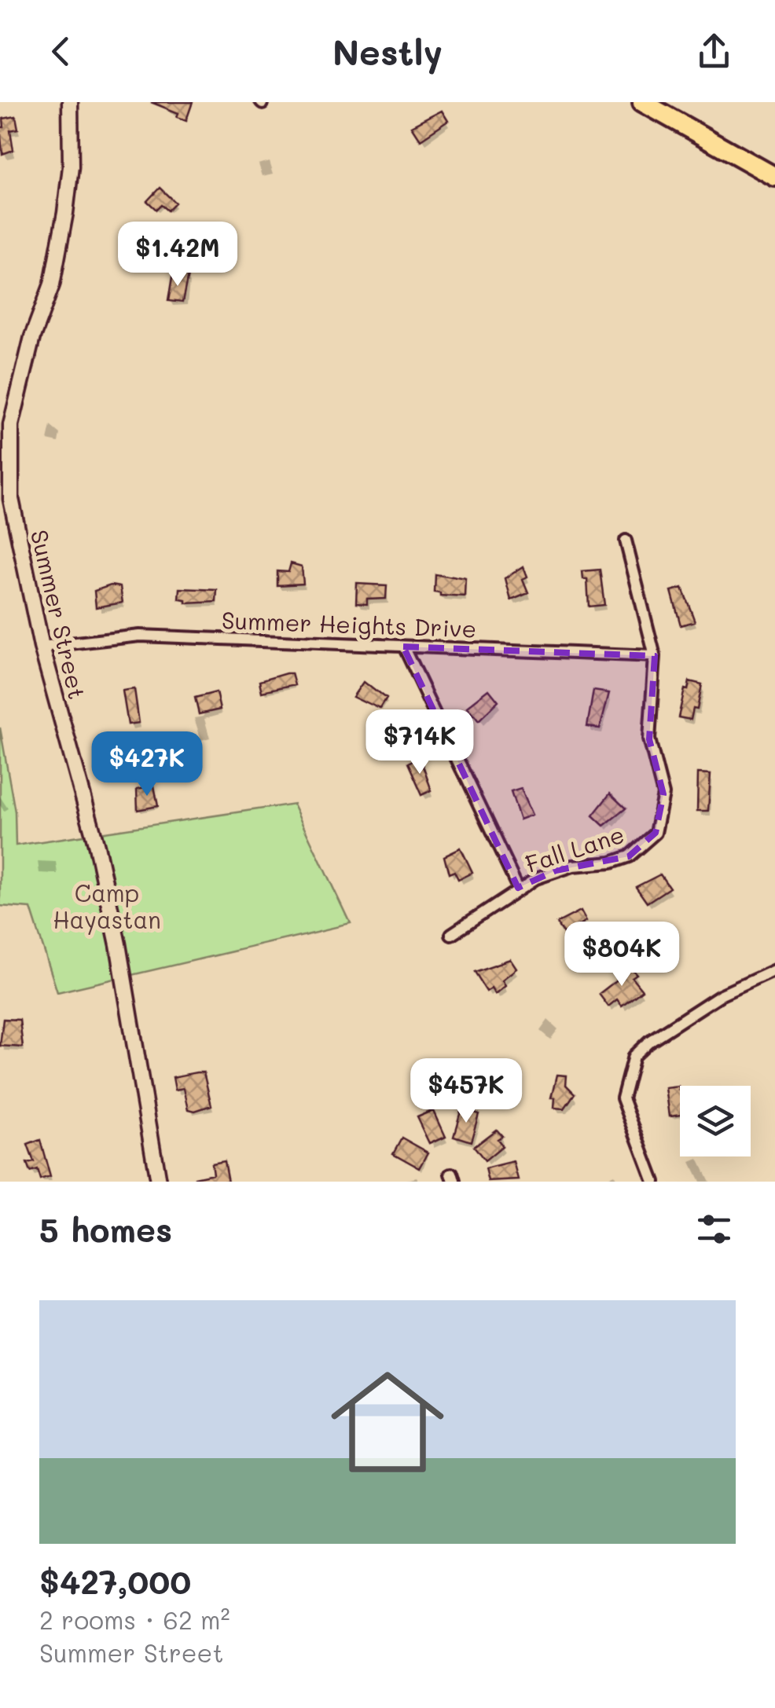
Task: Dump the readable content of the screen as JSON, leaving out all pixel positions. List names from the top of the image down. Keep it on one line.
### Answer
{"streets":{"main road":["Summer Street"],"street":["Summer Heights Drive","Fall Lane"]},"crossings":[["Summer Street","Summer Heights Drive"],["Summer Heights Drive","Fall Lane"]],"parks":["Camp Hayastan"],"page":{"header":"Nestly","price":["$1.42M","$714K","$427K","$804K","$457K"],"heading":"5 homes","list":[{"name":"$427,000","note":"2 rooms · 62 m² · Summer Street"}]}}
